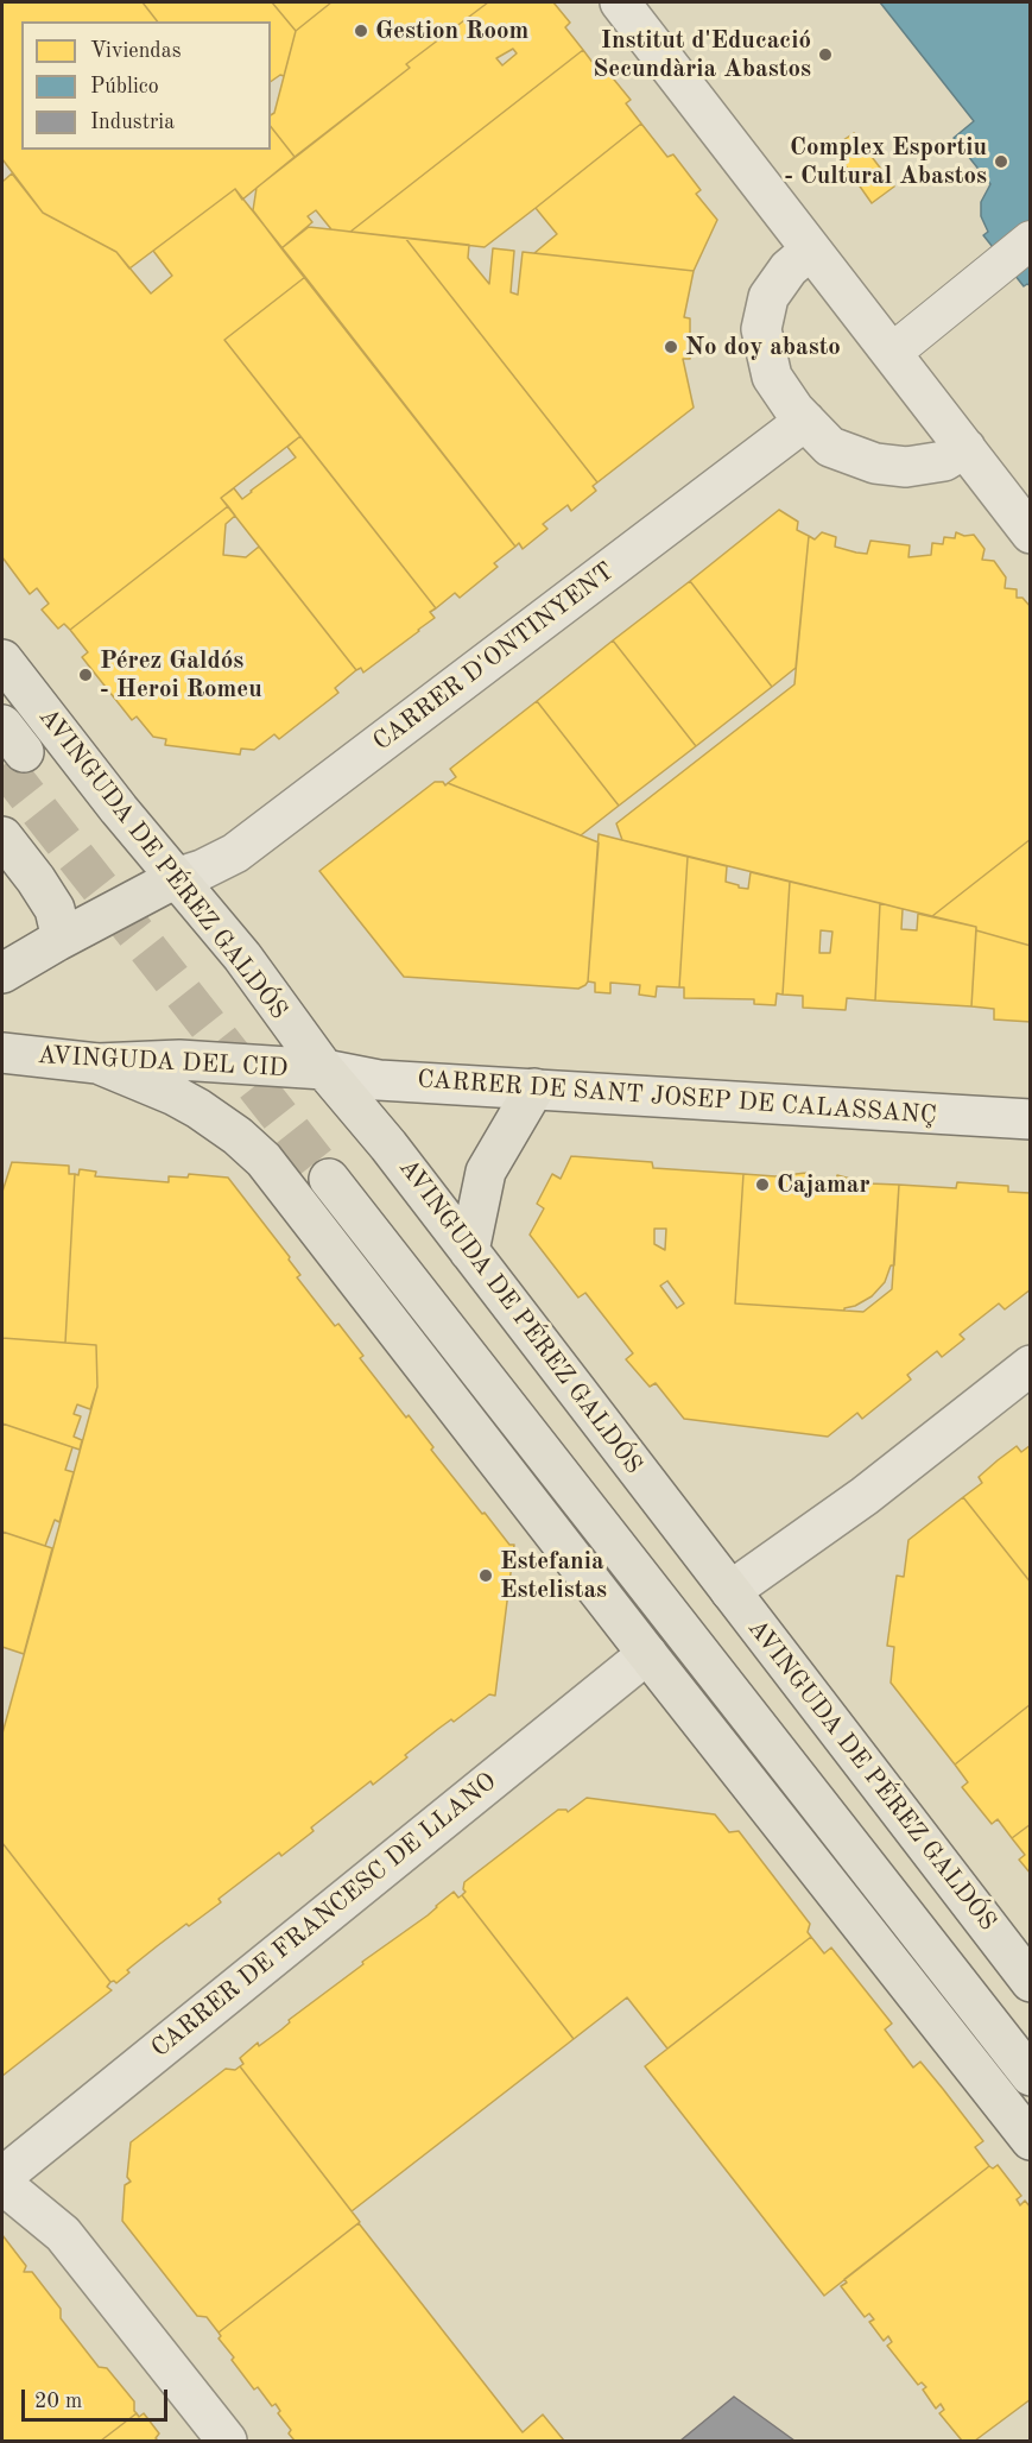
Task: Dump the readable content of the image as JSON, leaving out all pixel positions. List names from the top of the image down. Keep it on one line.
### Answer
{"streets":{"main road":["AVINGUDA DE PÉREZ GALDÓS","AVINGUDA DEL CID"],"street":["CARRER D'ONTINYENT","CARRER DE SANT JOSEP DE CALASSANÇ","CARRER DE FRANCESC DE LLANO"]},"crossings":[["CARRER D'ONTINYENT","AVINGUDA DE PÉREZ GALDÓS"],["AVINGUDA DE PÉREZ GALDÓS","AVINGUDA DEL CID"],["AVINGUDA DE PÉREZ GALDÓS","CARRER DE SANT JOSEP DE CALASSANÇ"],["AVINGUDA DEL CID","CARRER DE SANT JOSEP DE CALASSANÇ"]],"places":["Gestion Room","Institut d'Educació Secundària Abastos","Complex Esportiu - Cultural Abastos","No doy abasto","Pérez Galdós - Heroi Romeu","Cajamar","Estefania Estelistas"],"legend":["Viviendas","Público","Industria"],"scale_bar":"20 m"}
